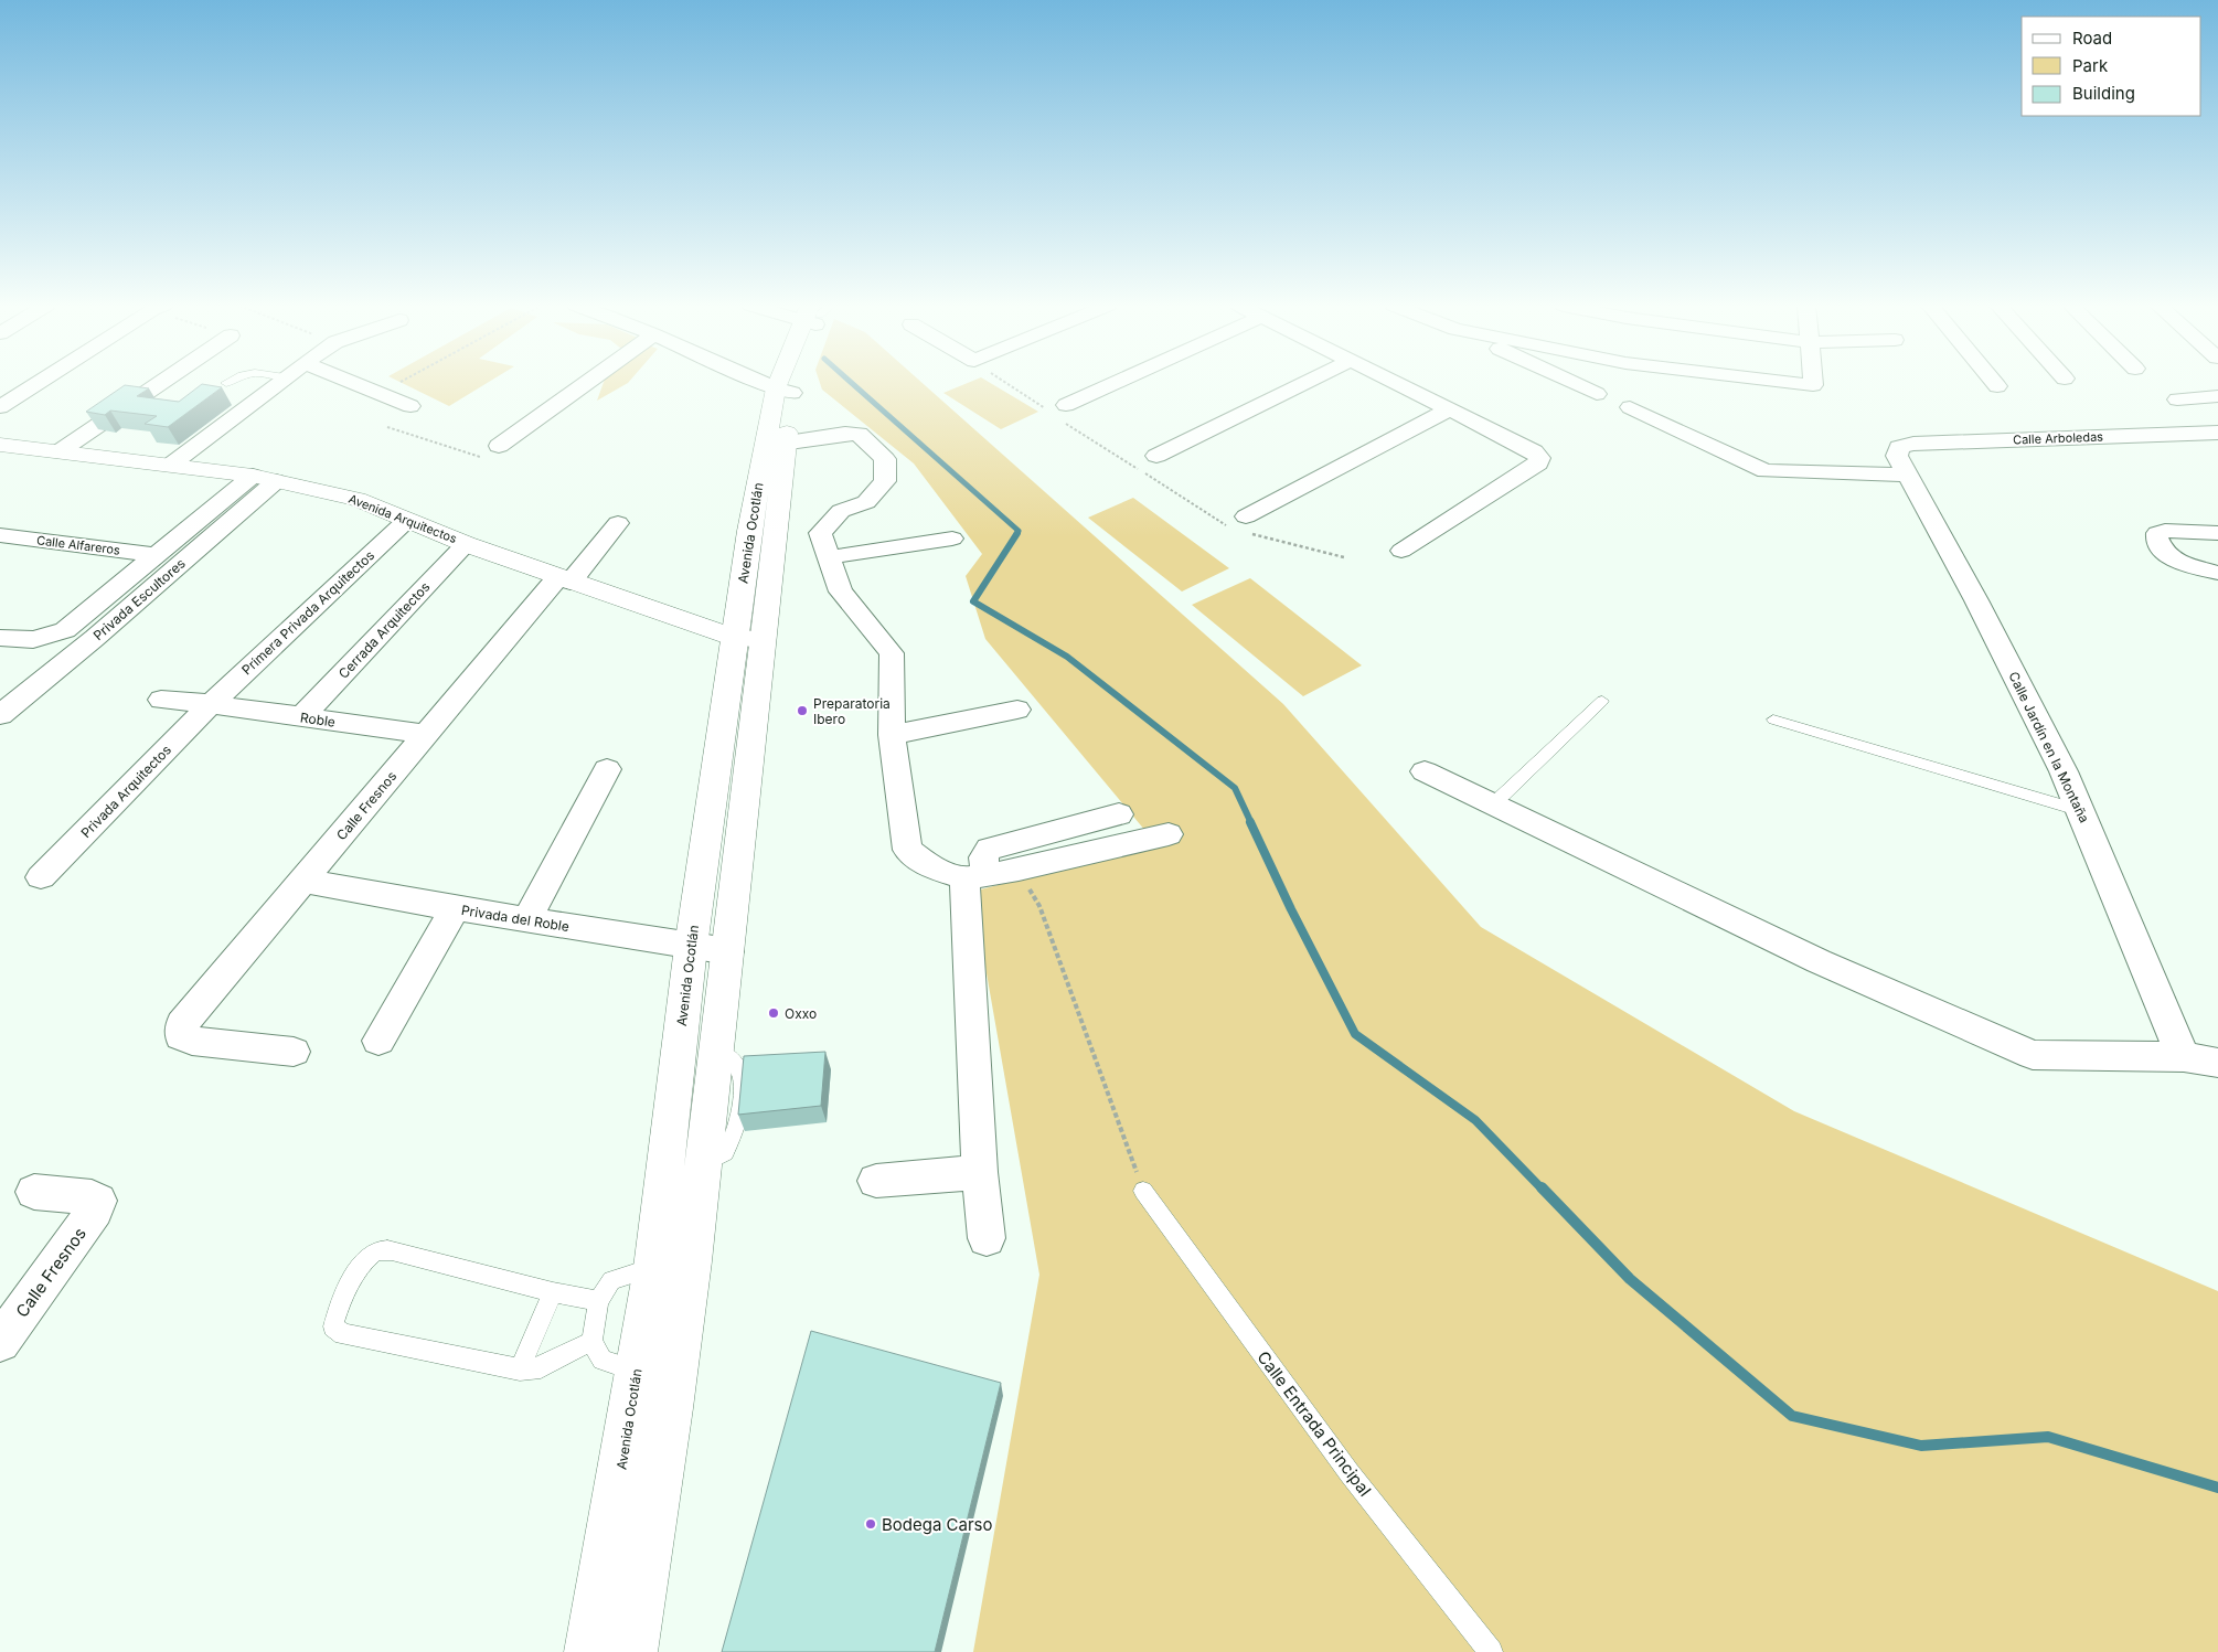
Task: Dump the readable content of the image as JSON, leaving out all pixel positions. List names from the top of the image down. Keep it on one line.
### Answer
{"streets":{"main road":["Avenida Arquitectos","Avenida Ocotlán"],"street":["Calle Arboledas","Calle Alfareros","Privada Escultores","Primera Privada Arquitectos","Cerrada Arquitectos","Roble","Calle Jardín en la Montaña","Privada Arquitectos","Calle Fresnos","Privada del Roble"],"lane":["Calle Entrada Principal"]},"crossings":[["Calle Arboledas","Calle Jardín en la Montaña"],["Avenida Arquitectos","Avenida Ocotlán"],["Avenida Arquitectos","Privada Escultores"],["Avenida Arquitectos","Primera Privada Arquitectos"],["Avenida Arquitectos","Cerrada Arquitectos"],["Avenida Arquitectos","Calle Fresnos"],["Avenida Ocotlán","Privada del Roble"],["Calle Alfareros","Privada Escultores"],["Primera Privada Arquitectos","Roble"],["Primera Privada Arquitectos","Privada Arquitectos"],["Cerrada Arquitectos","Roble"],["Roble","Privada Arquitectos"],["Roble","Calle Fresnos"],["Calle Fresnos","Privada del Roble"]],"places":["Preparatoria Ibero","Oxxo","Bodega Carso"],"legend":["Road","Park","Building"]}
